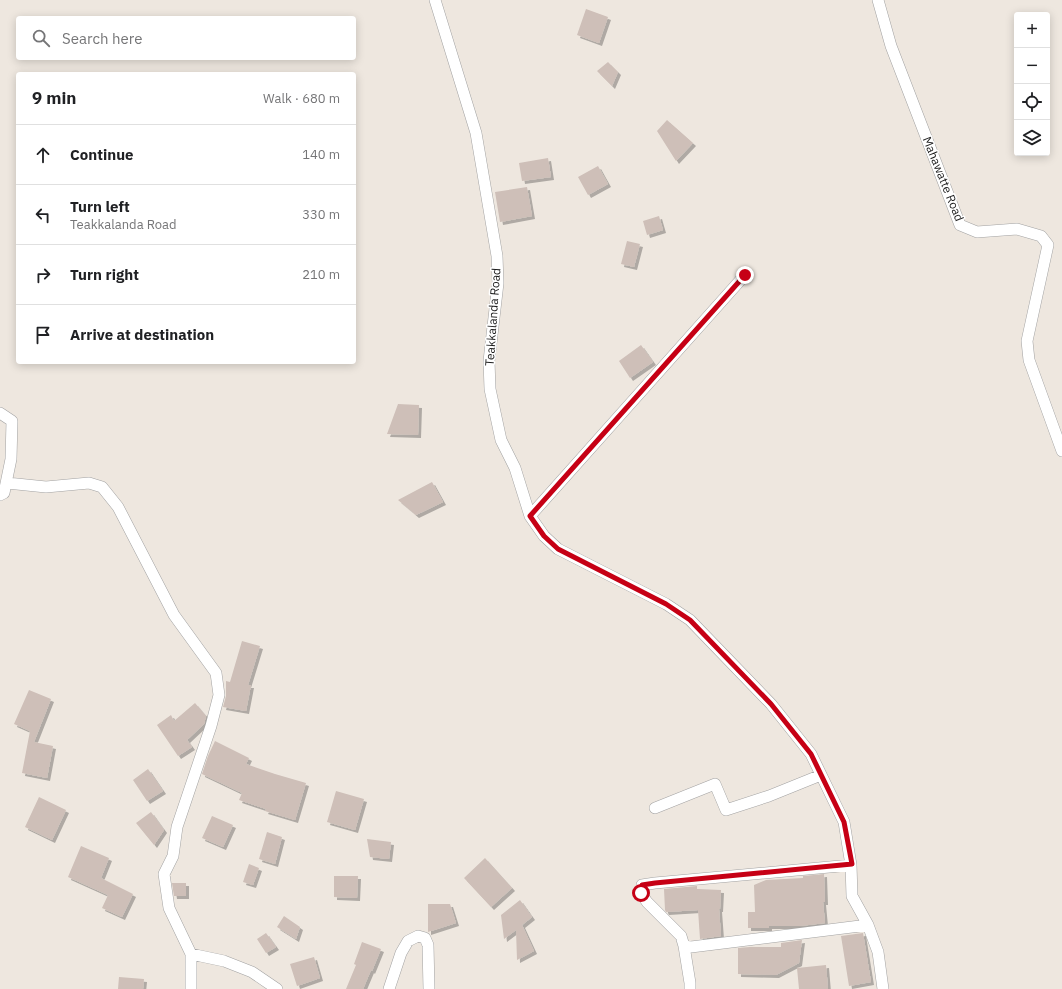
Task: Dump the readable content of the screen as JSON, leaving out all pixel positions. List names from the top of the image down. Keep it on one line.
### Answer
{"streets":{"street":["Mahawatte Road","Teakkalanda Road"]},"page":{"map_buttons":["+","−"],"search":"Search here","heading":["9 min","Walk · 680 m"],"list":[["Continue","140 m"],["Turn left","Teakkalanda Road","330 m"],["Turn right","210 m"],"Arrive at destination"]}}
